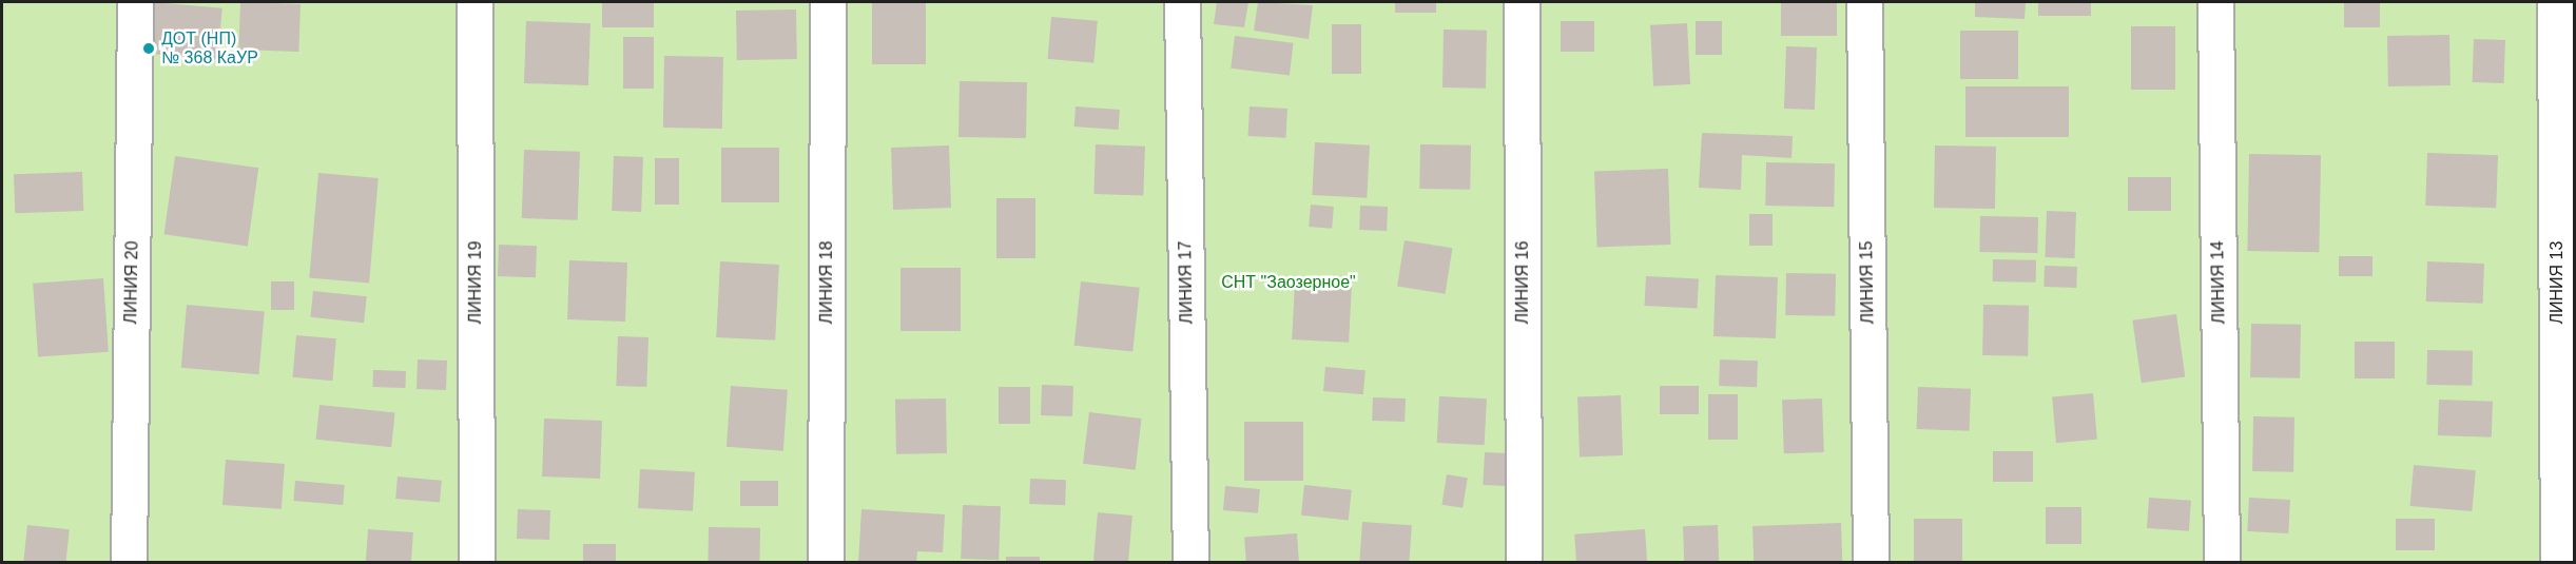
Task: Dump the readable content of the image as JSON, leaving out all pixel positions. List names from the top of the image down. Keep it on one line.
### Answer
{"streets":{"street":["ЛИНИЯ 20","ЛИНИЯ 19","ЛИНИЯ 18","ЛИНИЯ 17","ЛИНИЯ 16","ЛИНИЯ 15","ЛИНИЯ 14","ЛИНИЯ 13"]},"parks":["СНТ \"Заозерное\""],"places":["ДОТ (НП) № 368 КаУР"]}
